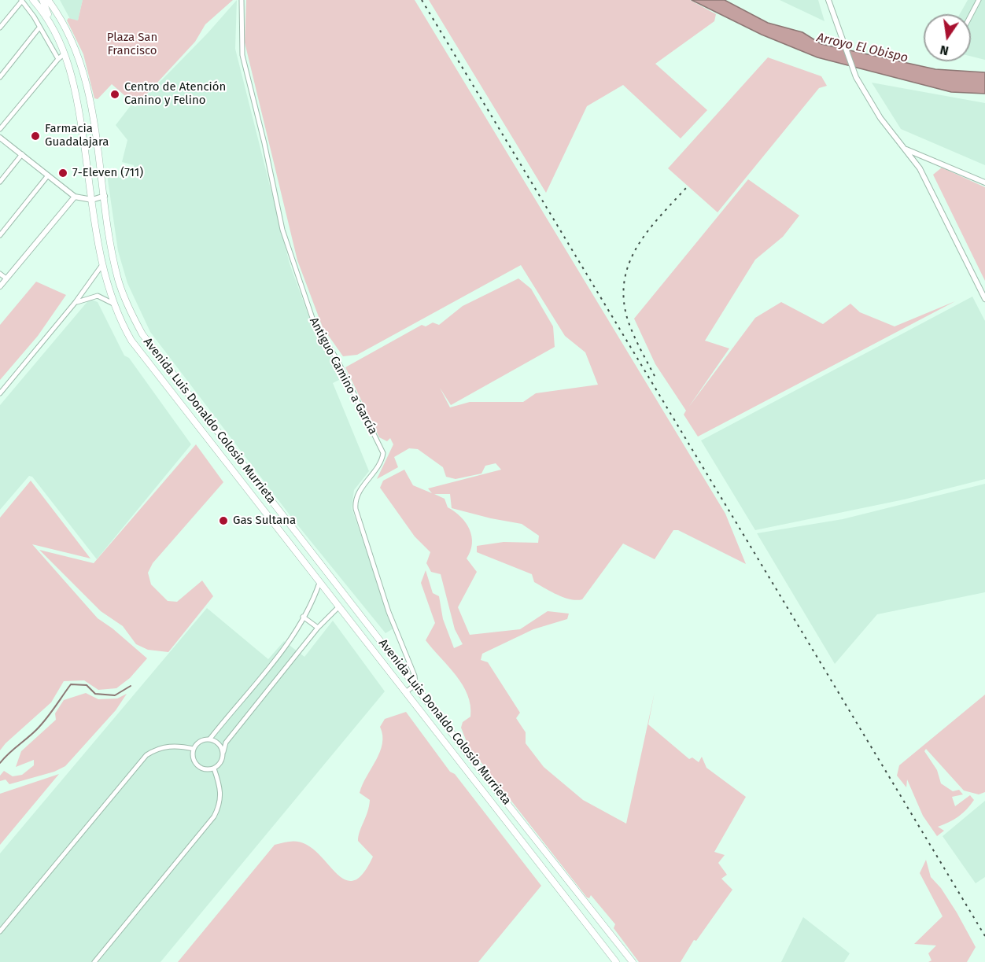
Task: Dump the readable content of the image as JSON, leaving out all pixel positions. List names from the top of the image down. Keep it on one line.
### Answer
{"streets":{"main road":["Avenida Luis Donaldo Colosio Murrieta"],"street":["Antiguo Camino a García"]},"crossings":[["Antiguo Camino a García","Avenida Luis Donaldo Colosio Murrieta"]],"water":["Arroyo El Obispo"],"parks":["Plaza San Francisco"],"places":["Centro de Atención Canino y Felino","Farmacia Guadalajara","7-Eleven (711)","Gas Sultana"],"north":"bottom"}
